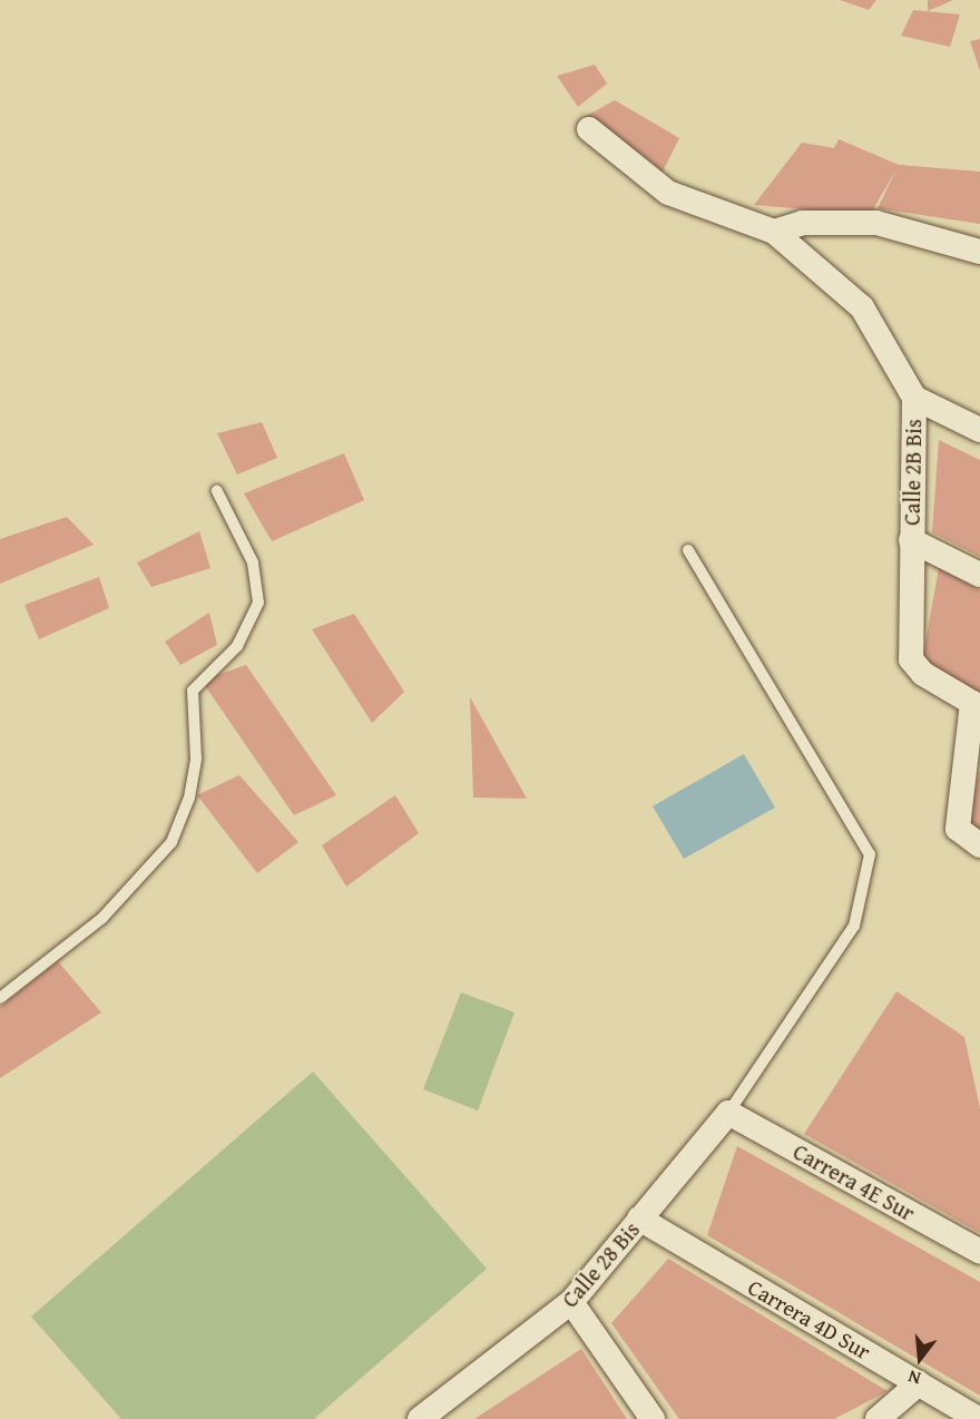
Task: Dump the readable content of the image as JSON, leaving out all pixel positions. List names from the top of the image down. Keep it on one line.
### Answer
{"streets":{"street":["Calle 2B Bis","Carrera 4E Sur","Calle 28 Bis","Carrera 4D Sur"]},"crossings":[["Carrera 4E Sur","Calle 28 Bis"],["Calle 28 Bis","Carrera 4D Sur"]],"north":"bottom"}
